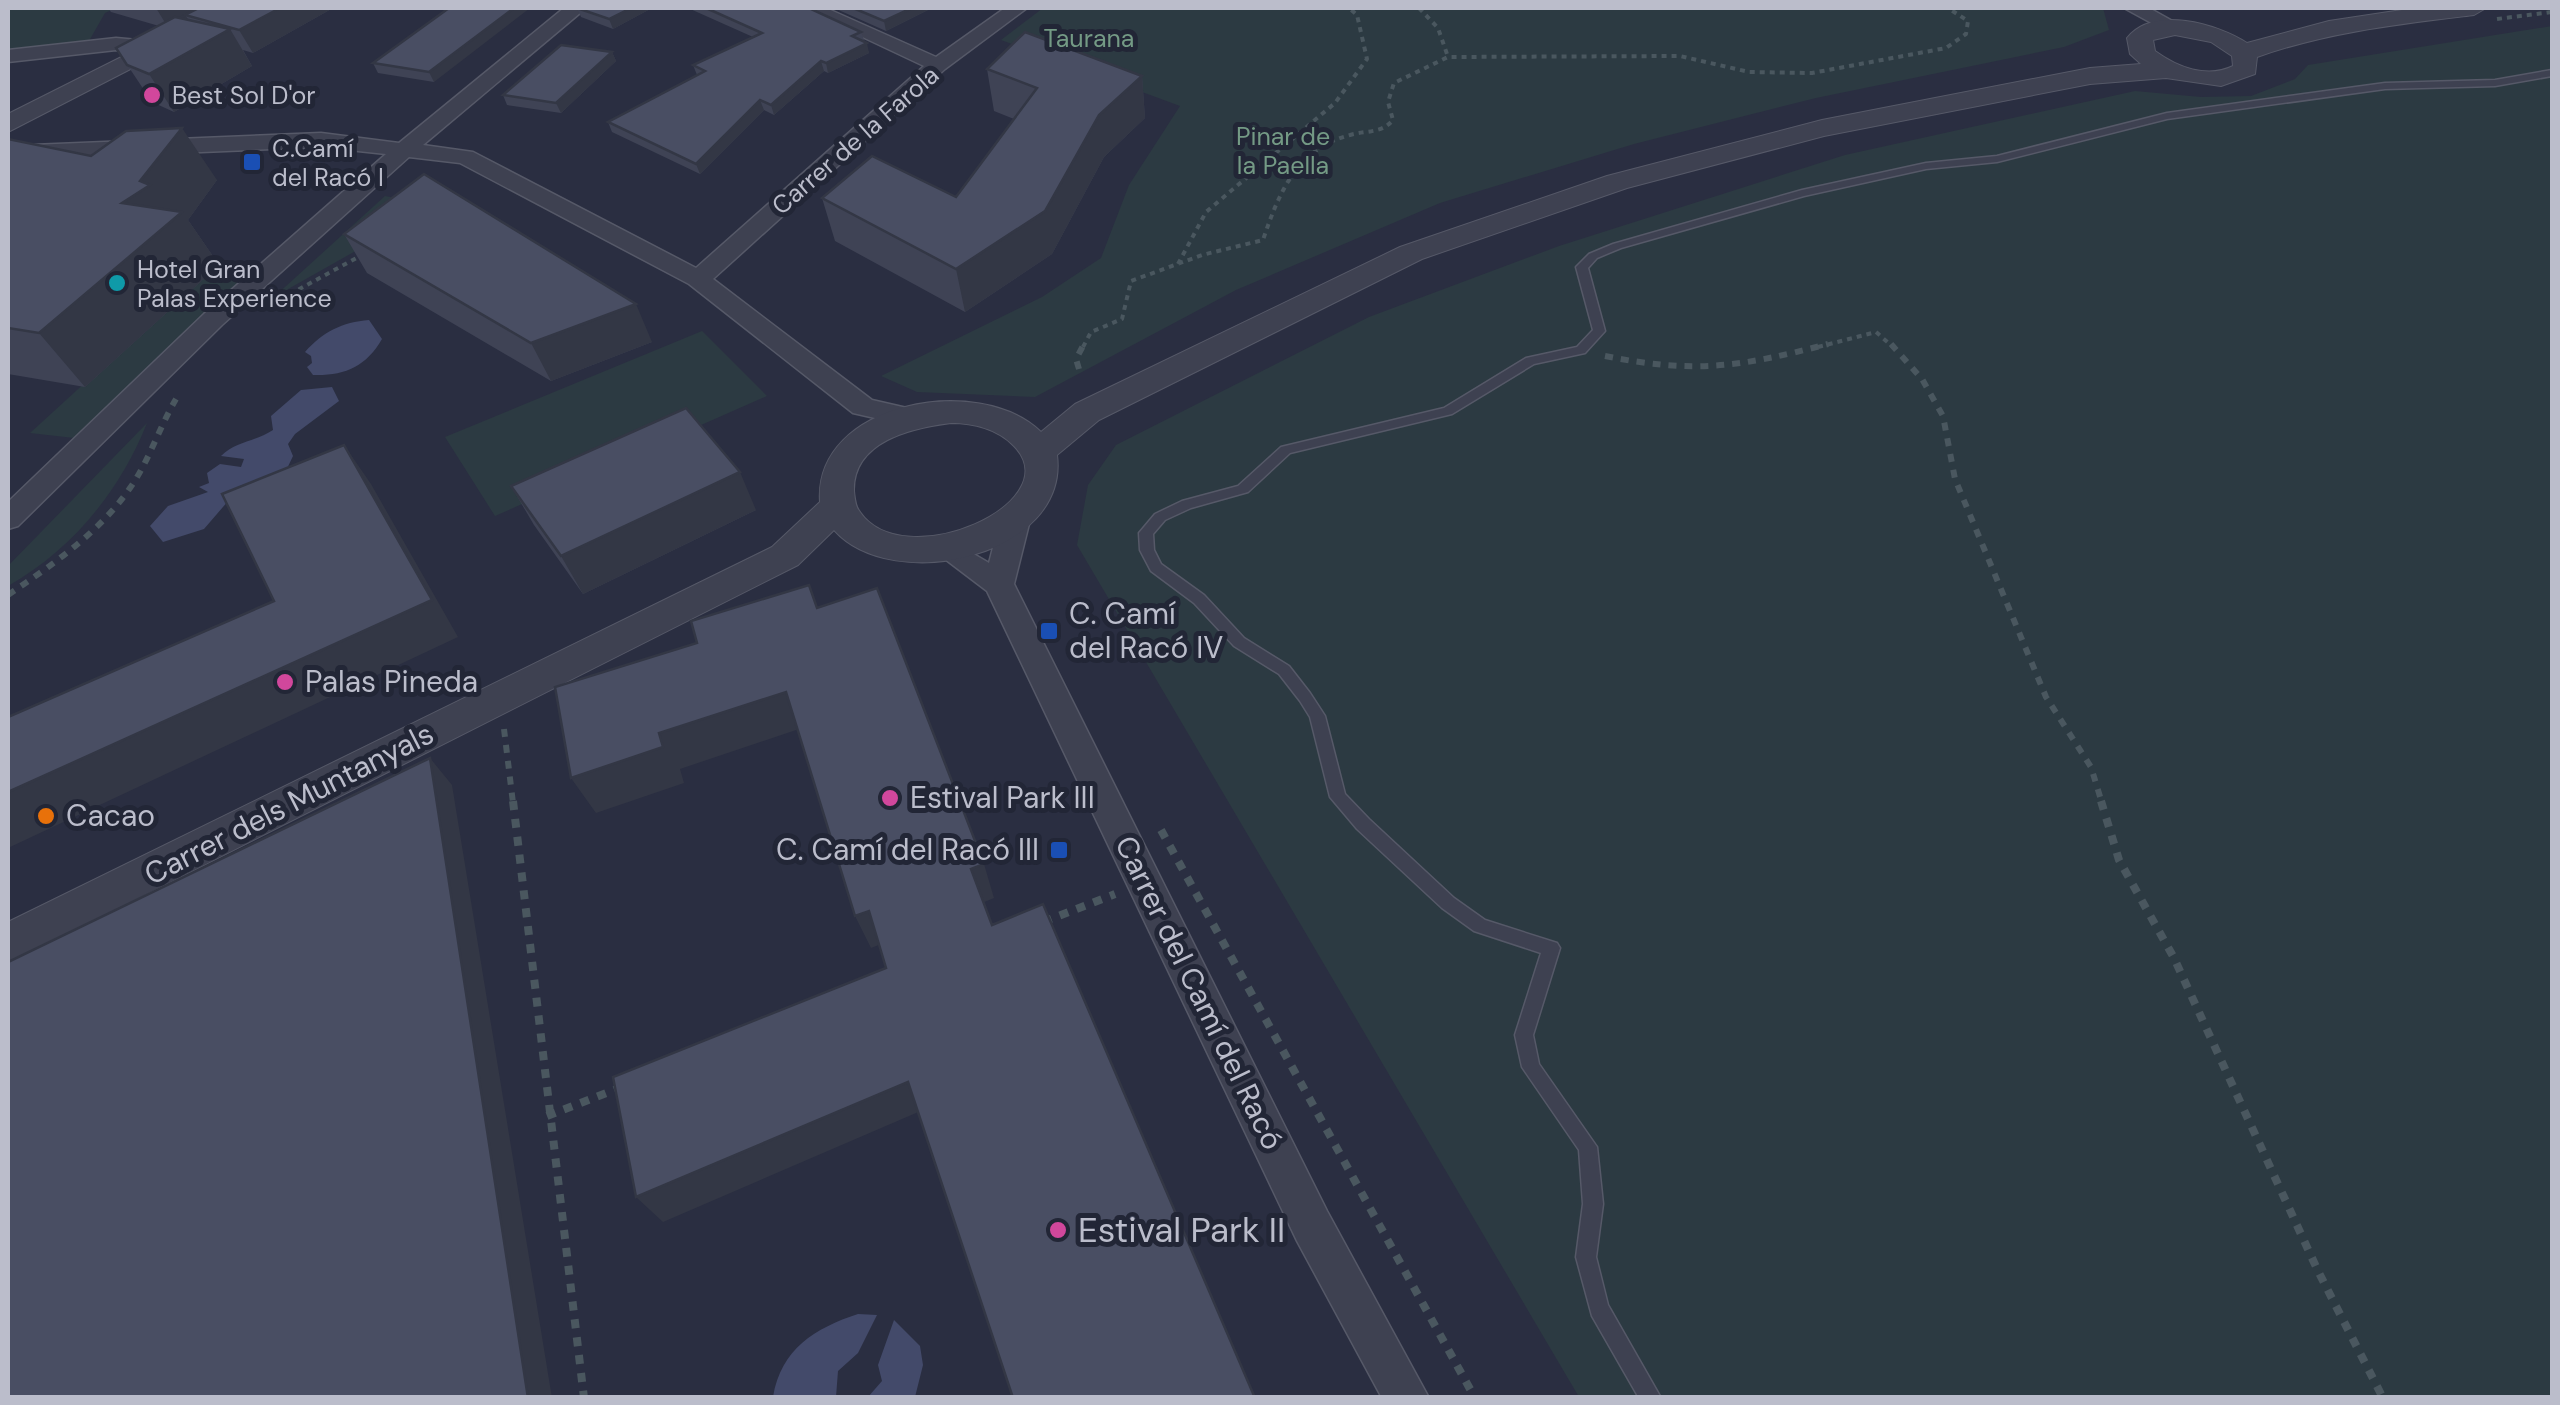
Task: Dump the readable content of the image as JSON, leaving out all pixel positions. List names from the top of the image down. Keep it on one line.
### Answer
{"streets":{"street":["Carrer de la Farola","Carrer dels Muntanyals","Carrer del Camí del Racó"]},"parks":["Taurana","Pinar de la Paella"],"places":{"other":["Best Sol D'or","Hotel Gran Palas Experience","Palas Pineda","Estival Park III","Cacao","Estival Park II"],"transit":["C.Camí del Racó I","C. Camí del Racó IV","C. Camí del Racó III"]}}
